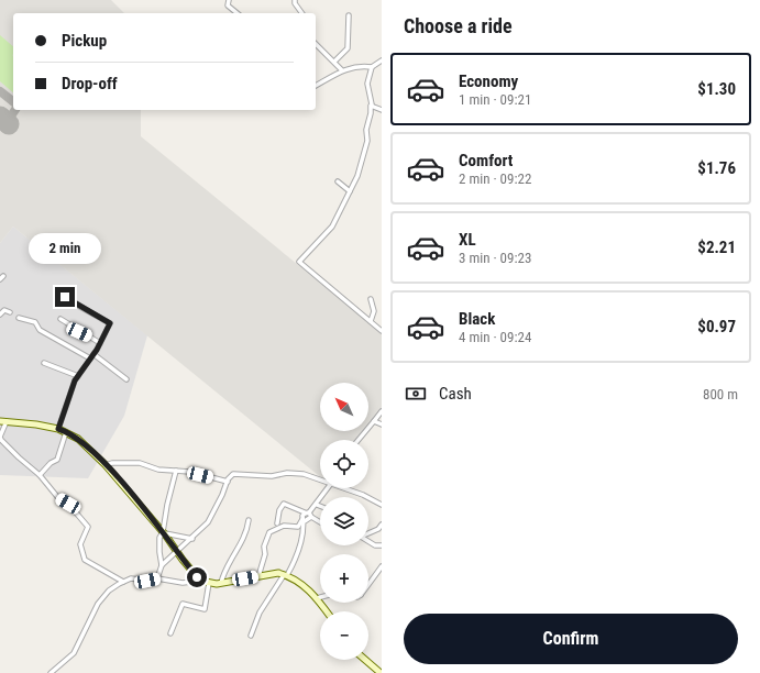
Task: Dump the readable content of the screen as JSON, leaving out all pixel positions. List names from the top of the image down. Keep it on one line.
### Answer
{"north":"top left","page":{"heading":"Choose a ride","banner":["Pickup","Drop-off"],"list":[{"name":"Economy","note":"1 min · 09:21","value":"$1.30"},{"name":"Comfort","note":"2 min · 09:22","value":"$1.76"},{"name":"XL","note":"3 min · 09:23","value":"$2.21"},{"name":"Black","note":"4 min · 09:24","value":"$0.97"}],"bubble":"2 min","pay":["Cash","800 m"],"map_buttons":["+","−"],"buttons":"Confirm"}}
